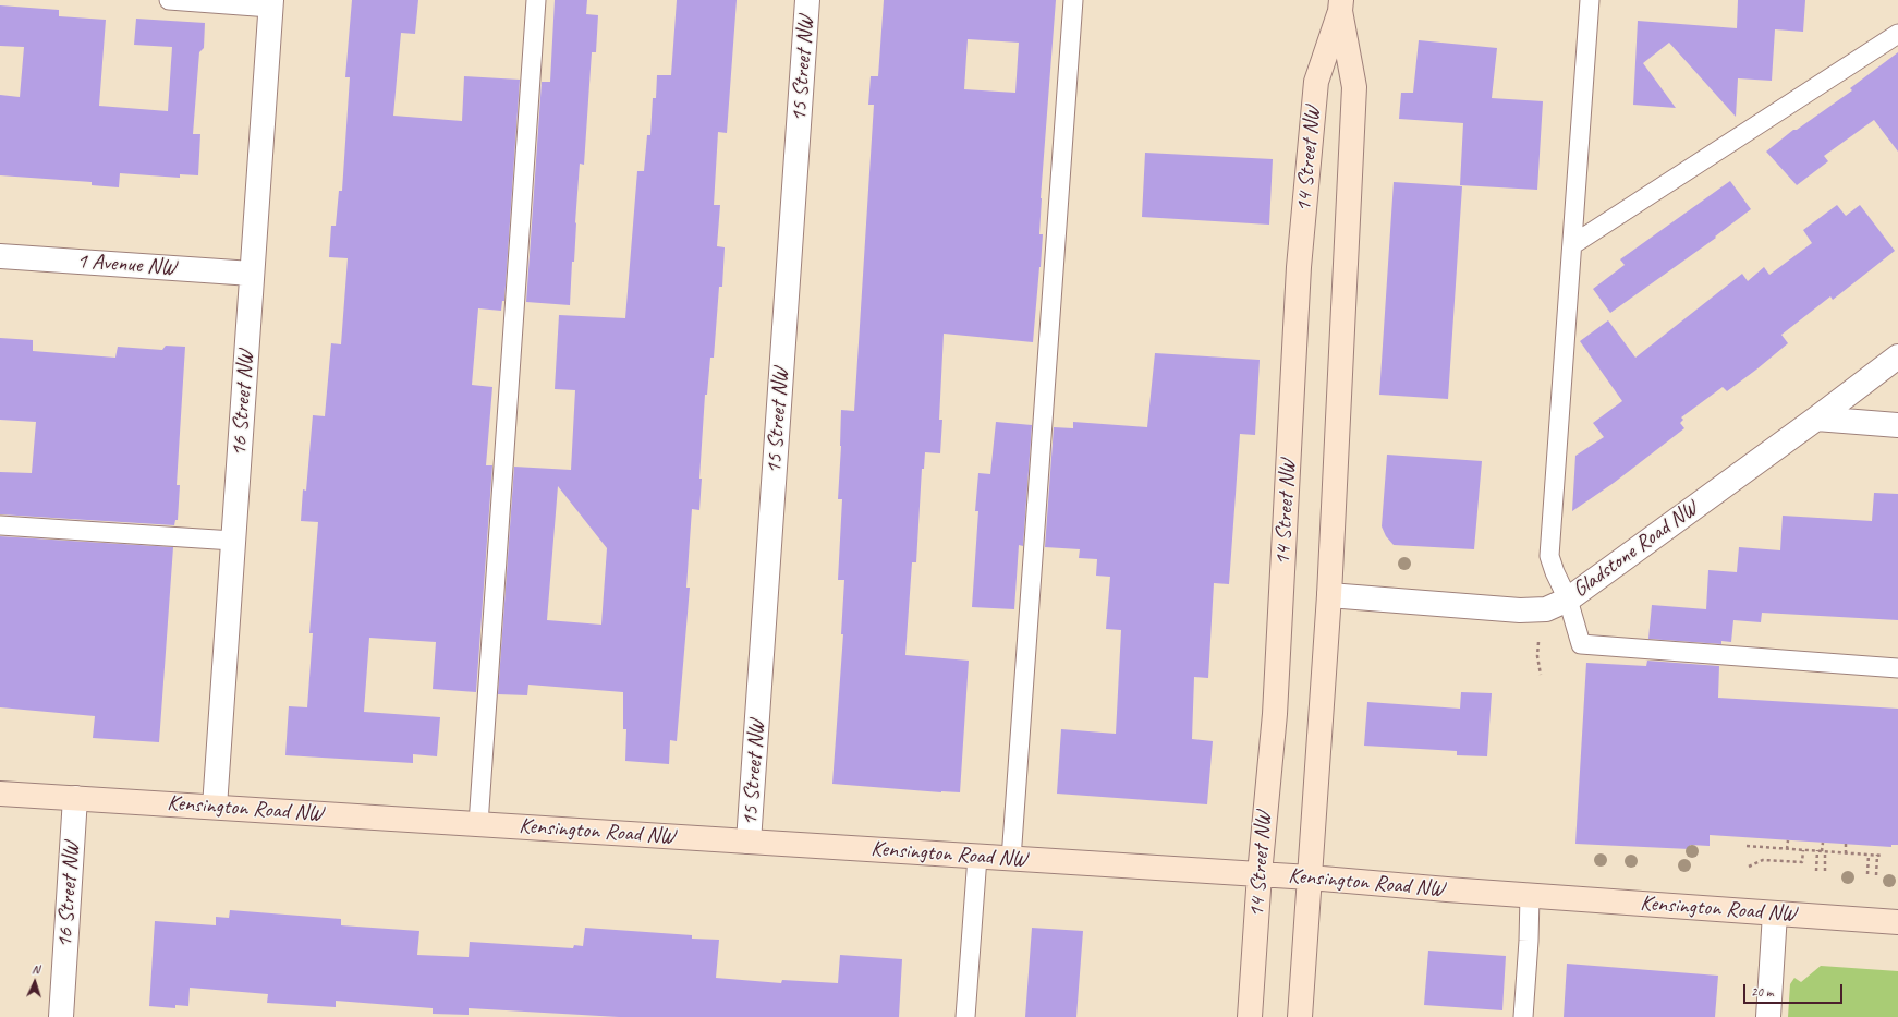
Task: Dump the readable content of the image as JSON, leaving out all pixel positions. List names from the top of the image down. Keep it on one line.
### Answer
{"streets":{"main road":["14 Street NW","Kensington Road NW"],"street":["15 Street NW","1 Avenue NW","16 Street NW","Gladstone Road NW"]},"crossings":[["15 Street NW","Kensington Road NW"],["14 Street NW","Gladstone Road NW"],["14 Street NW","Kensington Road NW"],["1 Avenue NW","16 Street NW"],["16 Street NW","Kensington Road NW"]],"scale_bar":"20 m","north":"top"}
